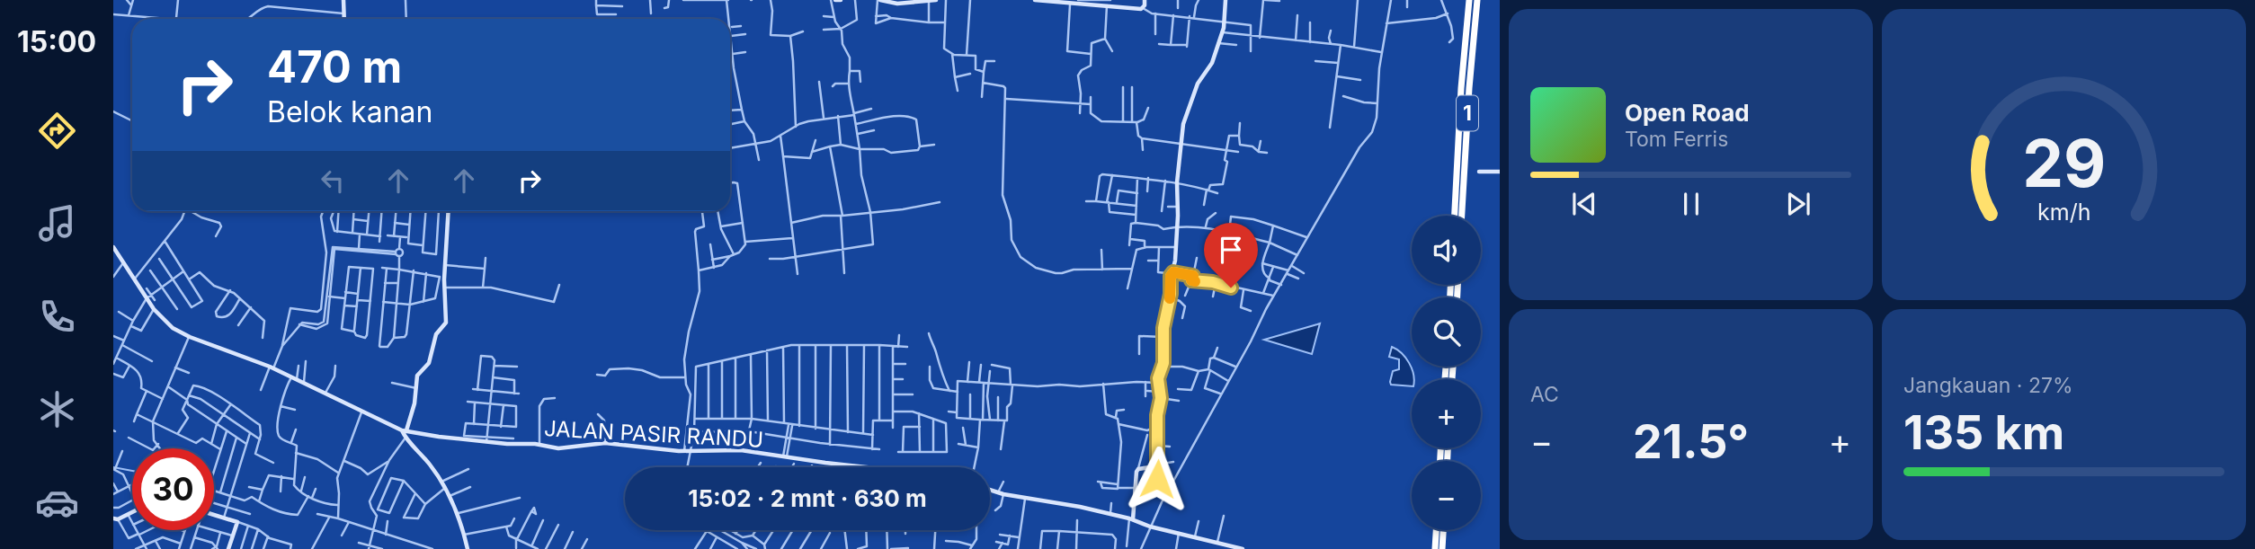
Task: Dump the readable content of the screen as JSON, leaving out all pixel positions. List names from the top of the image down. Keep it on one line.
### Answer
{"streets":{"highway":["1"],"street":["JALAN PASIR RANDU"]},"page":{"tabs":"15:00","turn":["470 m","Belok kanan"],"song":["Open Road","Tom Ferris"],"map_buttons":["+","−"],"tile":["AC",["Jangkauan · 27%","135 km"]],"heat":["−","21.5°","+"],"limit":"30","trip":"15:02 · 2 mnt · 630 m","gauge":["29","km/h"]}}
